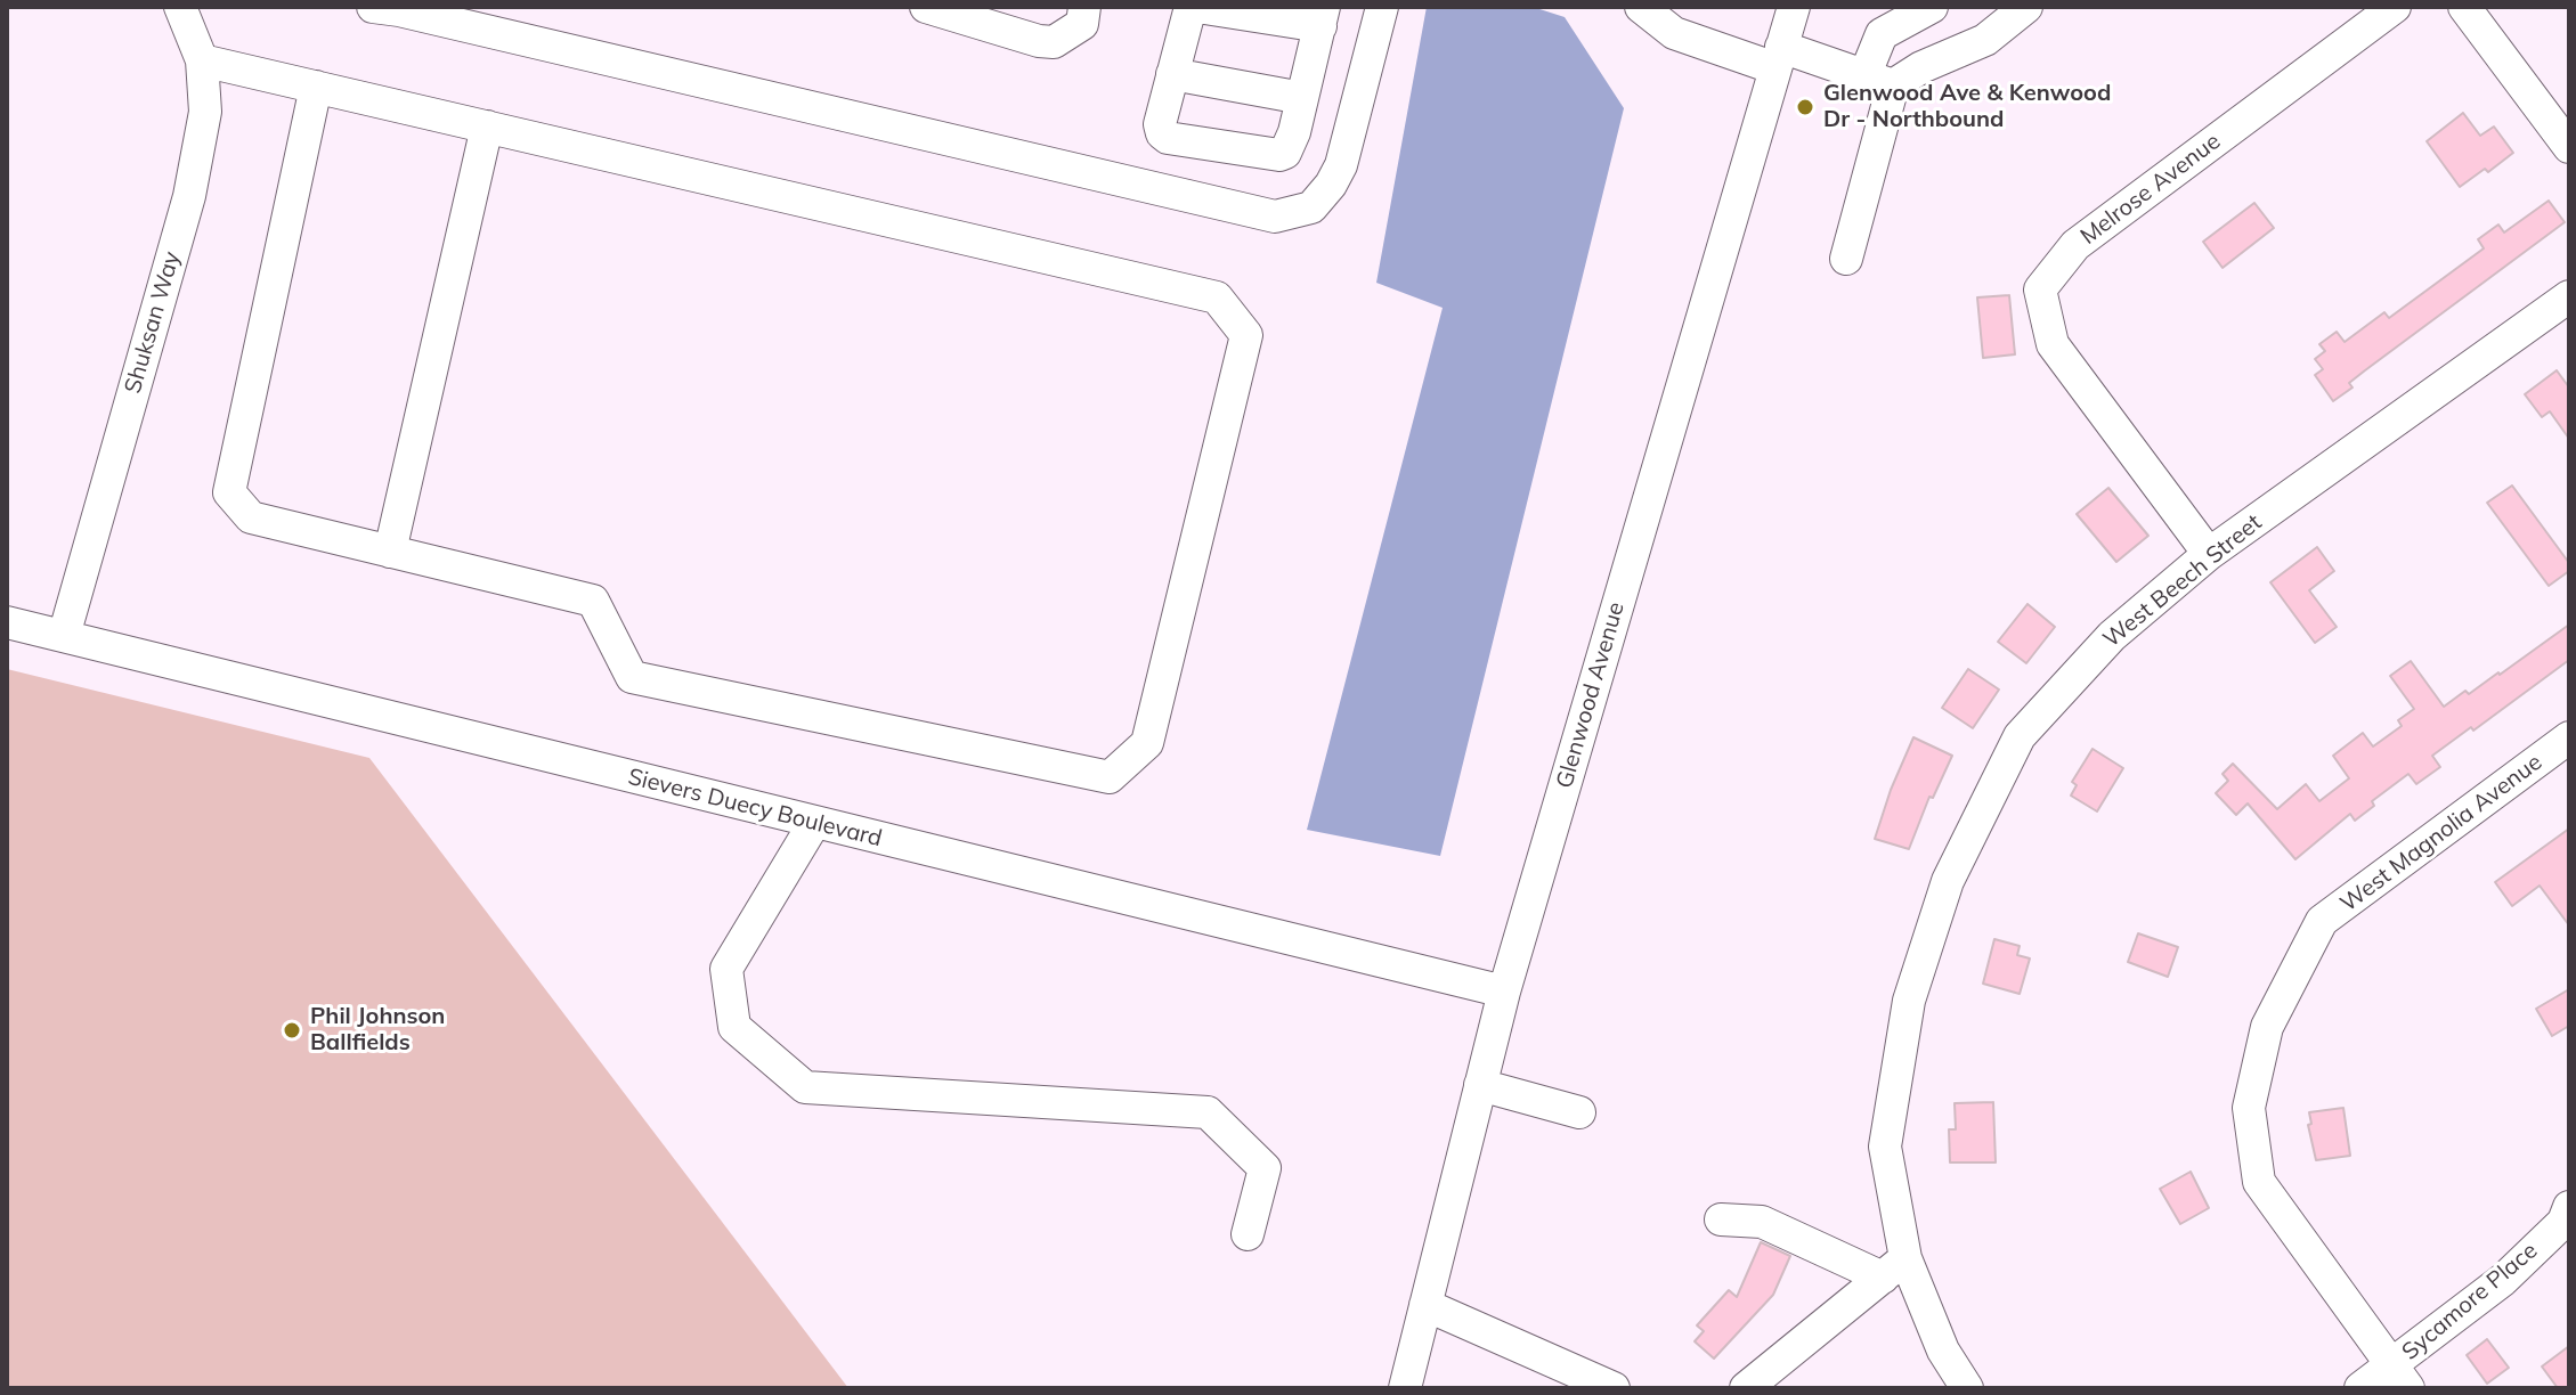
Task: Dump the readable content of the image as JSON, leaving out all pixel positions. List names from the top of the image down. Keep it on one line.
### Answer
{"streets":{"street":["Melrose Avenue","Shuksan Way","West Beech Street","Glenwood Avenue","Sievers Duecy Boulevard","West Magnolia Avenue","Sycamore Place"]},"crossings":[["Melrose Avenue","West Beech Street"],["Shuksan Way","Sievers Duecy Boulevard"],["Glenwood Avenue","Sievers Duecy Boulevard"],["West Magnolia Avenue","Sycamore Place"]],"places":["Glenwood Ave & Kenwood Dr - Northbound","Phil Johnson Ballfields"]}
